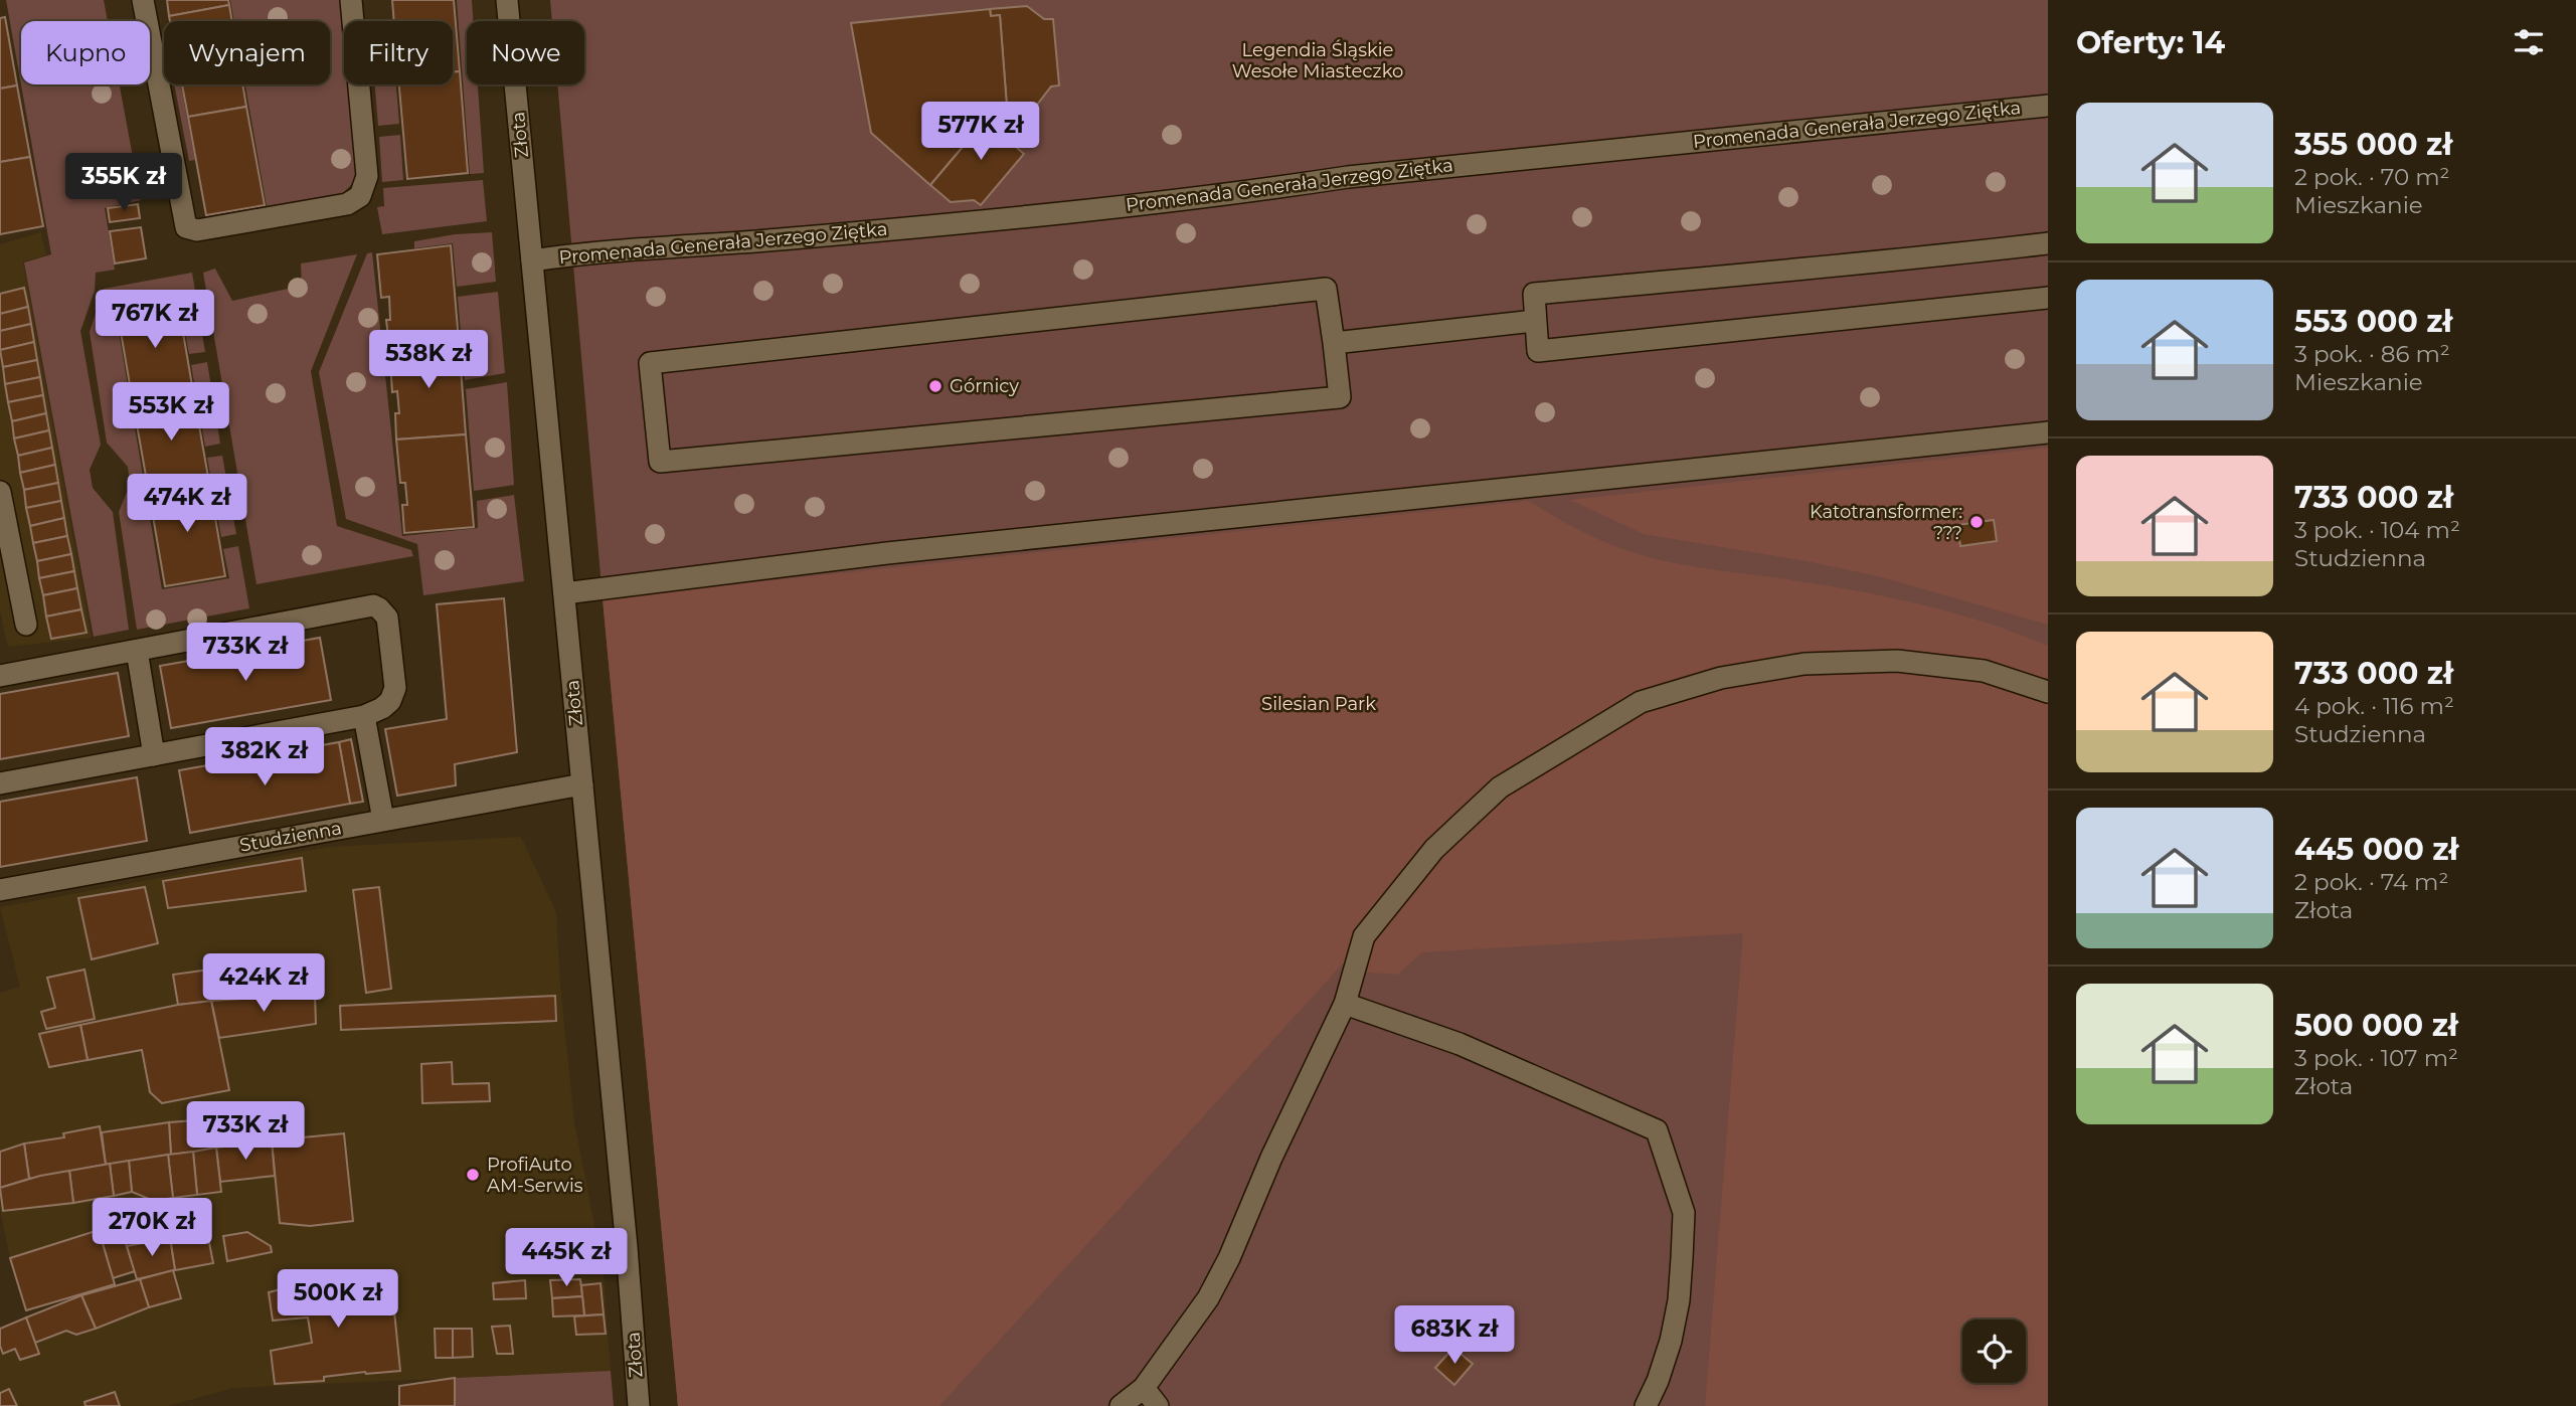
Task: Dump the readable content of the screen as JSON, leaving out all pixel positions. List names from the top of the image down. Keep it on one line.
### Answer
{"streets":{"street":["Promenada Generała Jerzego Ziętka","Złota","Studzienna"]},"crossings":[["Promenada Generała Jerzego Ziętka","Złota"],["Złota","Studzienna"]],"parks":["Legendia Śląskie Wesołe Miasteczko","Silesian Park"],"places":["Górnicy","Katotransformer: ???","ProfiAuto AM-Serwis"],"page":{"heading":"Oferty: 14","chip":["Kupno","Wynajem","Filtry","Nowe"],"list":[{"name":"355 000 zł","note":"2 pok. · 70 m² · Mieszkanie"},{"name":"553 000 zł","note":"3 pok. · 86 m² · Mieszkanie"},{"name":"733 000 zł","note":"3 pok. · 104 m² · Studzienna"},{"name":"733 000 zł","note":"4 pok. · 116 m² · Studzienna"},{"name":"445 000 zł","note":"2 pok. · 74 m² · Złota"},{"name":"500 000 zł","note":"3 pok. · 107 m² · Złota"}],"price":["577K zł","355K zł","767K zł","538K zł","553K zł","474K zł","733K zł","382K zł","424K zł","733K zł","270K zł","445K zł","500K zł","683K zł"]}}
